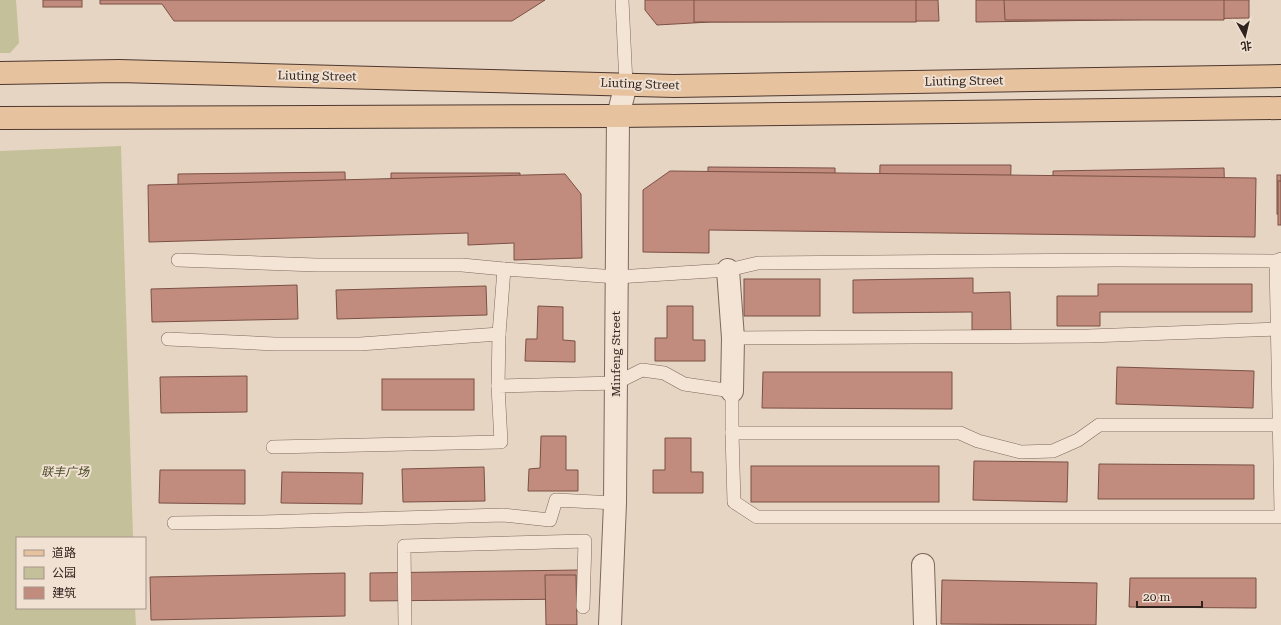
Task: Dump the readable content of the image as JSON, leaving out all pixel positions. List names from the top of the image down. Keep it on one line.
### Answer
{"streets":{"main road":["Liuting Street"],"street":["Minfeng Street"]},"crossings":[["Liuting Street","Minfeng Street"]],"parks":["联丰广场"],"legend":["道路","公园","建筑"],"scale_bar":"20 m","north":"bottom"}
